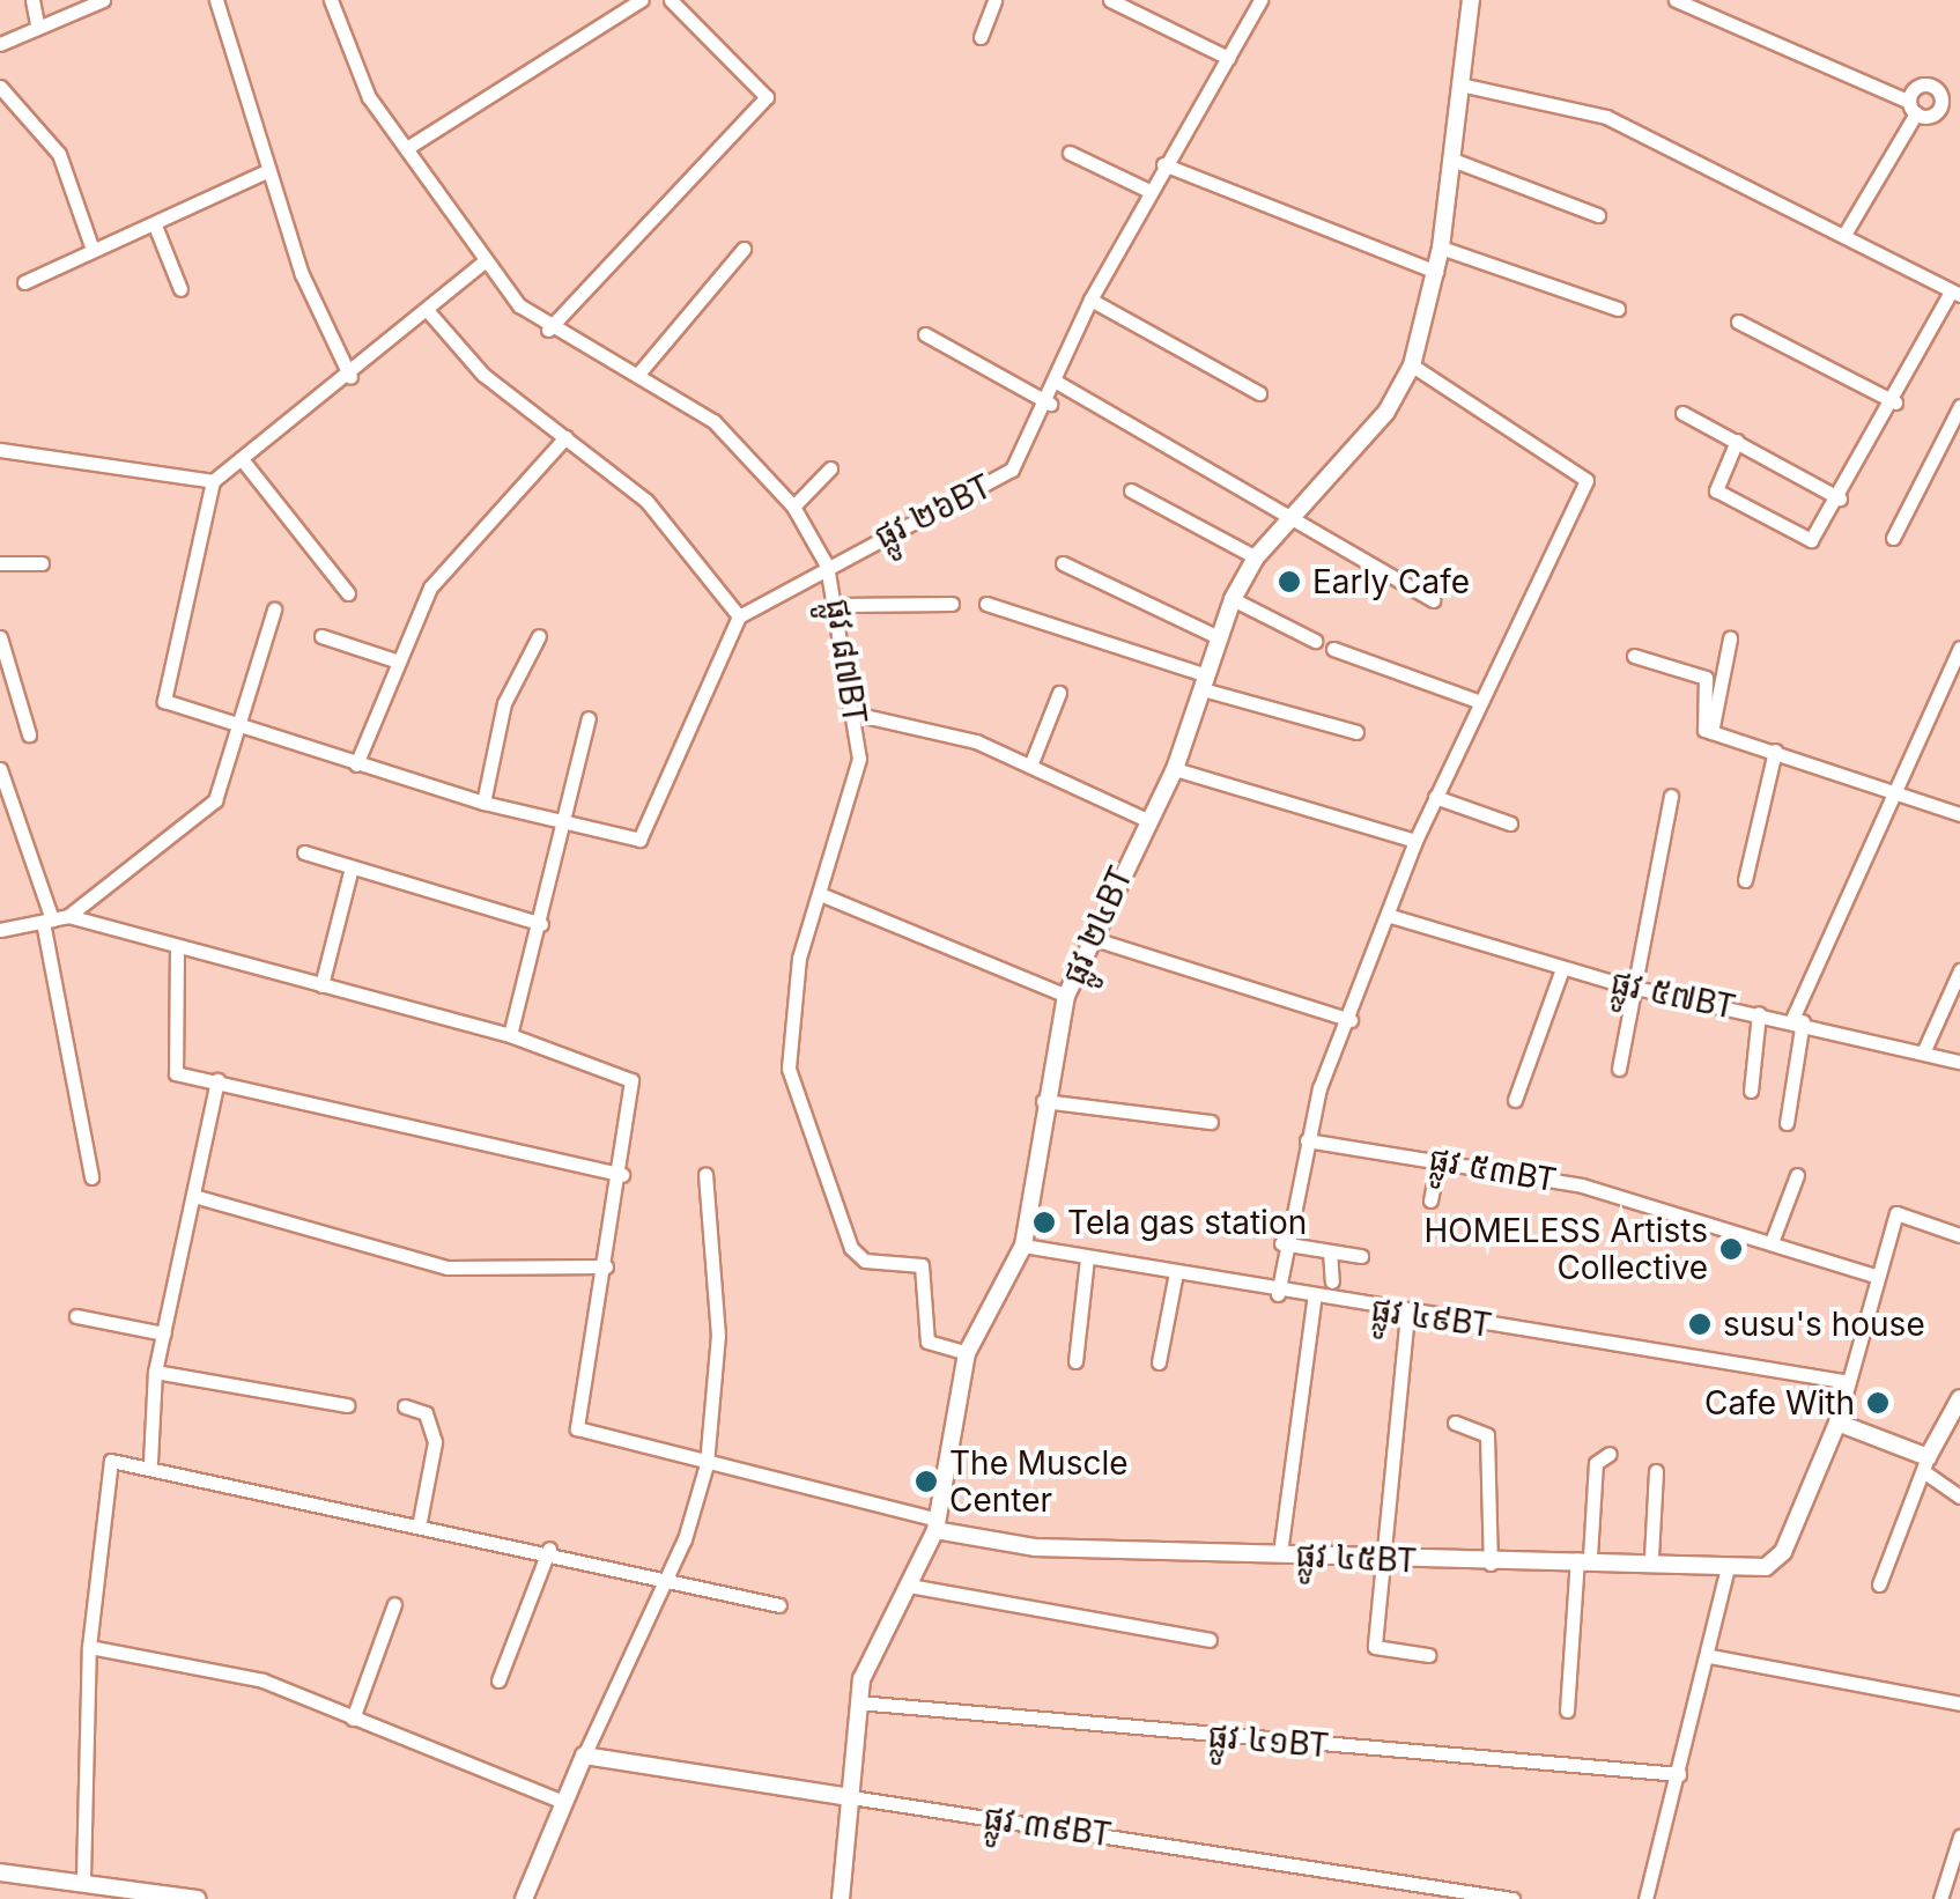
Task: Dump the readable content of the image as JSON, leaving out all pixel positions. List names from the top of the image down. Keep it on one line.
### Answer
{"streets":{"street":["ផ្លូវ ២៦BT","ផ្លូវ ៨៧BT","ផ្លូវ ២៤BT","ផ្លូវ ៥៧BT","ផ្លូវ ៥៣BT","ផ្លូវ ៤៩BT","ផ្លូវ ៤៥BT","ផ្លូវ ៤១BT","ផ្លូវ ៣៩BT"]},"crossings":[["ផ្លូវ ២៦BT","ផ្លូវ ៨៧BT"],["ផ្លូវ ៨៧BT","ផ្លូវ ២៤BT"],["ផ្លូវ ២៤BT","ផ្លូវ ៤៩BT"],["ផ្លូវ ២៤BT","ផ្លូវ ៤៥BT"],["ផ្លូវ ២៤BT","ផ្លូវ ៤១BT"],["ផ្លូវ ២៤BT","ផ្លូវ ៣៩BT"]],"places":["Early Cafe","Tela gas station","HOMELESS Artists Collective","susu's house","Cafe With","The Muscle Center"]}
